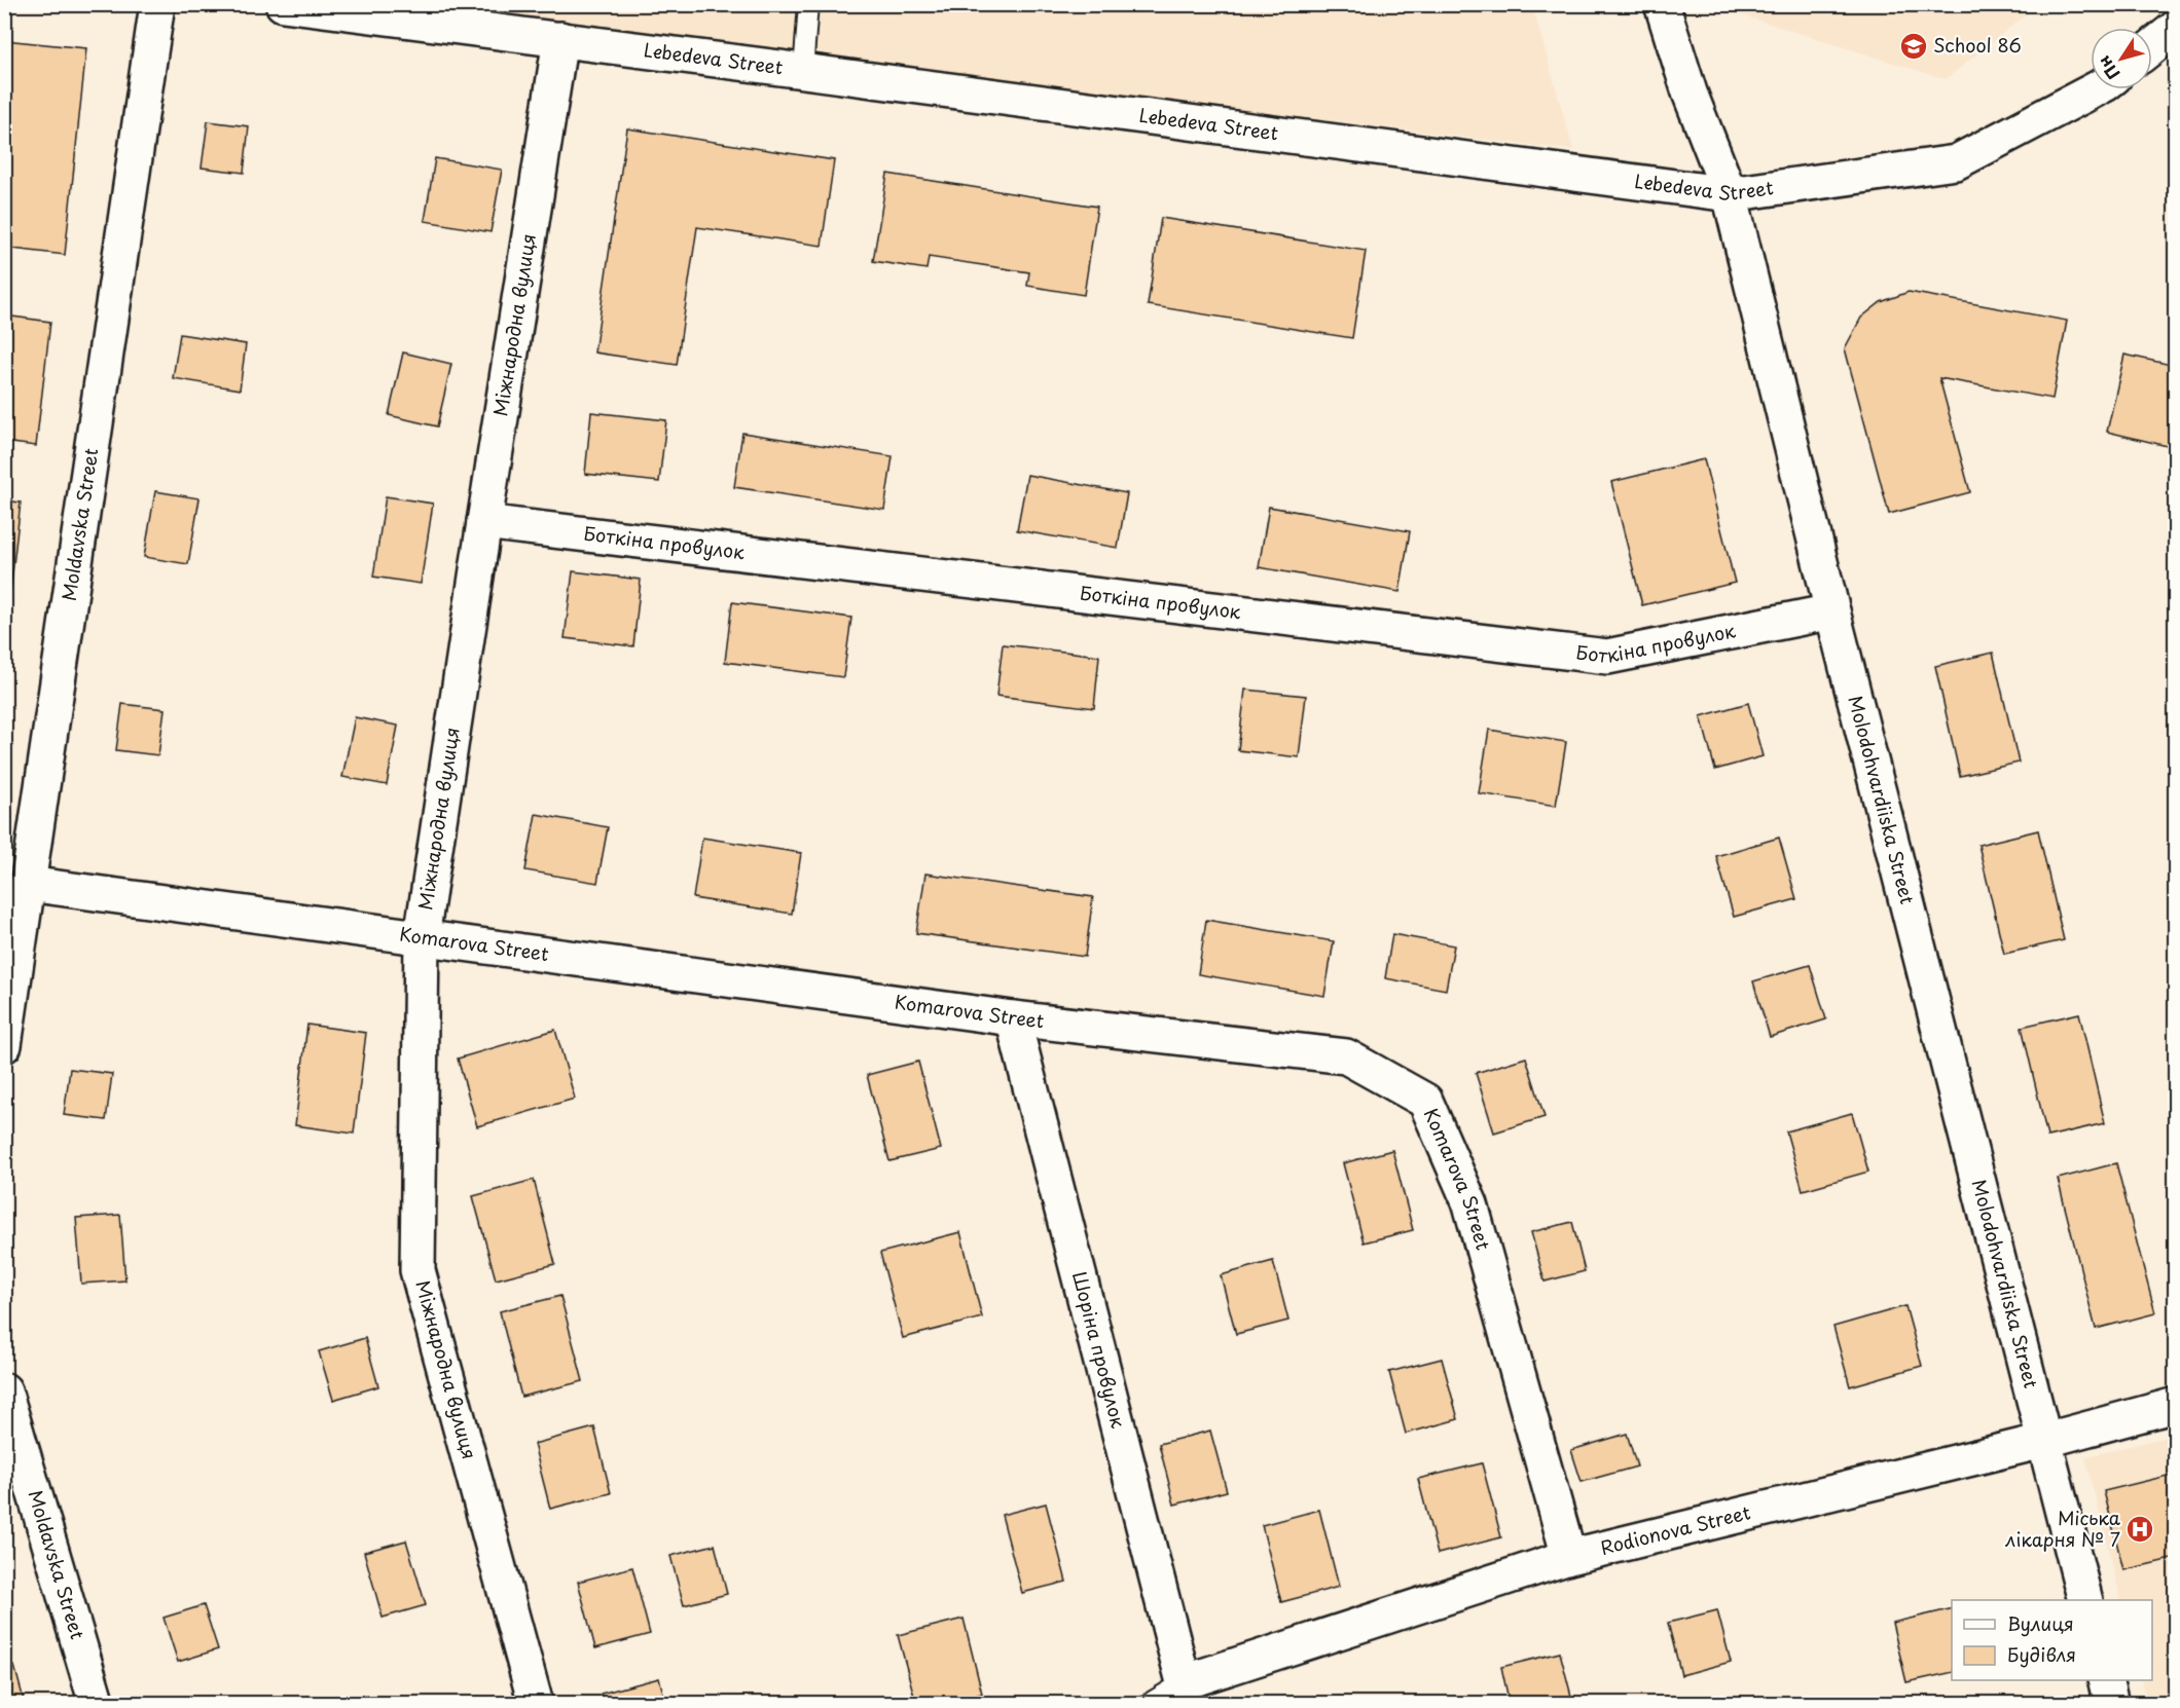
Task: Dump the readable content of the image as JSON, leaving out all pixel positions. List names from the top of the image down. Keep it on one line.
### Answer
{"streets":{"street":["Lebedeva Street","Міжнародна вулиця","Moldavska Street","Боткіна провулок","Molodohvardiiska Street","Komarova Street","Шоріна провулок","Rodionova Street"]},"crossings":[["Lebedeva Street","Міжнародна вулиця"],["Lebedeva Street","Molodohvardiiska Street"],["Міжнародна вулиця","Боткіна провулок"],["Міжнародна вулиця","Komarova Street"],["Moldavska Street","Komarova Street"],["Боткіна провулок","Molodohvardiiska Street"],["Molodohvardiiska Street","Rodionova Street"],["Komarova Street","Шоріна провулок"],["Komarova Street","Rodionova Street"],["Шоріна провулок","Rodionova Street"]],"places":{"school or university":["School 86"],"hospital":["Міська лікарня № 7"]},"legend":["Вулиця","Будівля"],"north":"bottom left"}
